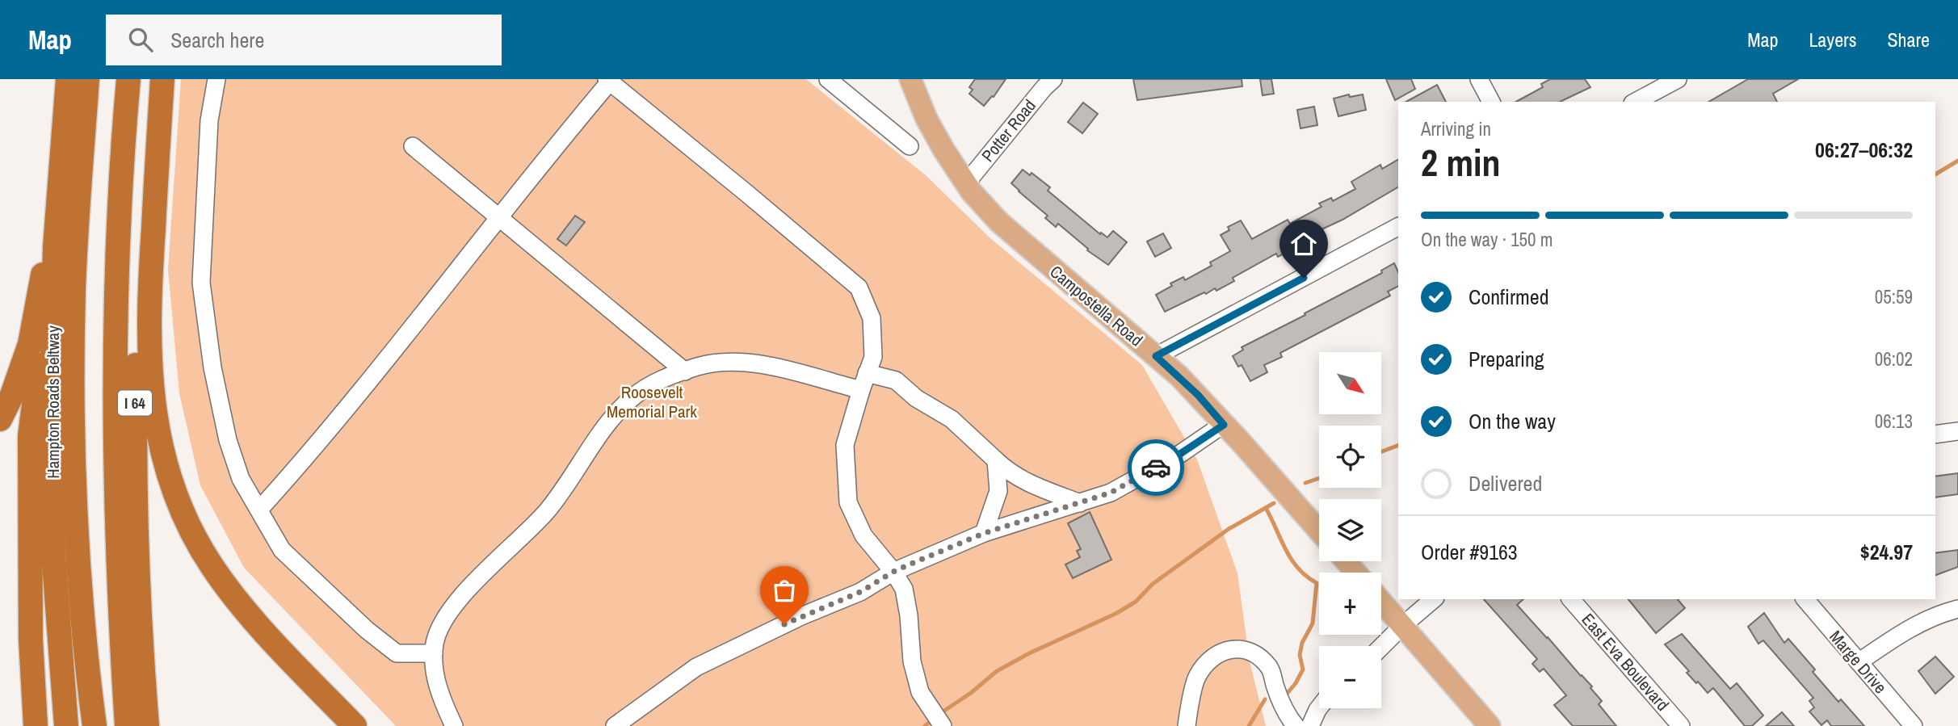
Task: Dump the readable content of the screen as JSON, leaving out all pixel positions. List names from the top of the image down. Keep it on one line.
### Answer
{"streets":{"highway":["Hampton Roads Beltway","I 64"],"main road":["Campostella Road"],"street":["Potter Road","East Eva Boulevard","Marge Drive"]},"crossings":[["Potter Road","Campostella Road"]],"parks":["Roosevelt Memorial Park"],"north":"bottom right","page":{"header":"Map","search":"Search here","nav":["Map","Layers","Share"],"heading":["2 min","Arriving in","06:27–06:32"],"panel":["Order #9163","$24.97"],"bar":"On the way · 150 m","list":[["Confirmed","05:59"],["Preparing","06:02"],["On the way","06:13"],"Delivered"],"map_buttons":["+","−"]}}
